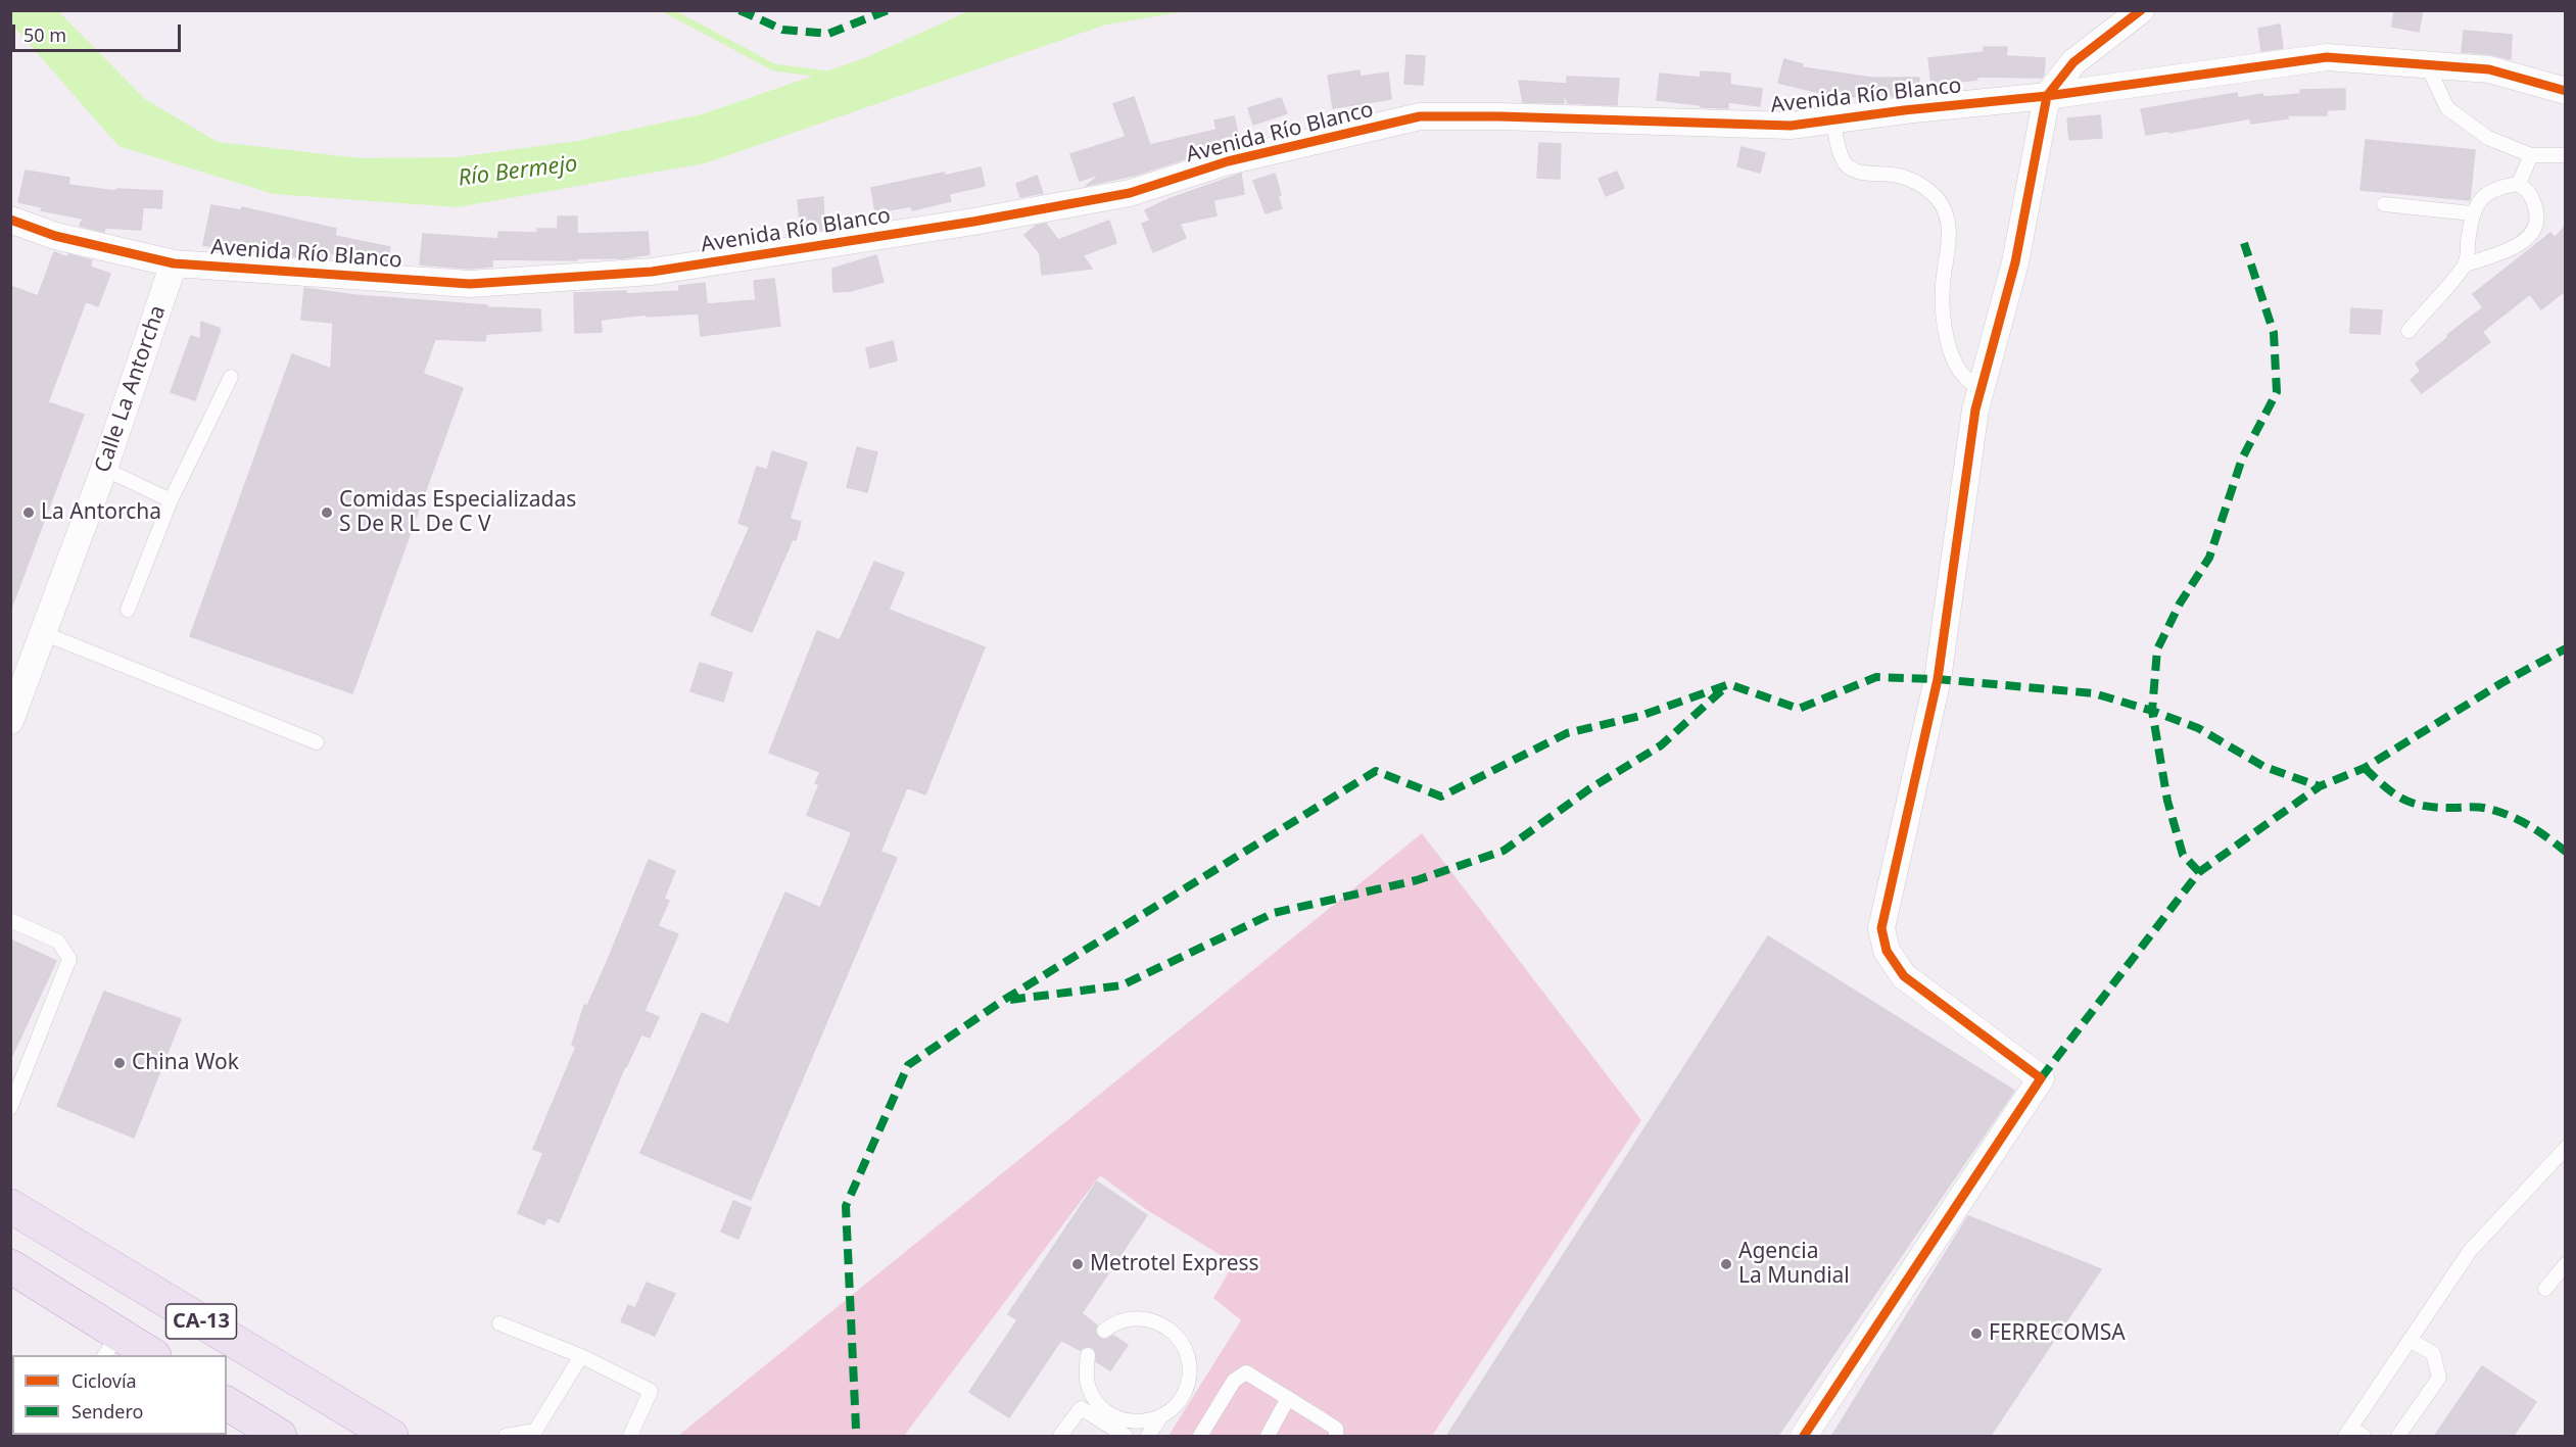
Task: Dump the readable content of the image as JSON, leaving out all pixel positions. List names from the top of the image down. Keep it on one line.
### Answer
{"streets":{"highway":["CA-13"],"street":["Avenida Río Blanco","Calle La Antorcha"]},"crossings":[["Avenida Río Blanco","Calle La Antorcha"]],"water":["Río Bermejo"],"places":["La Antorcha","Comidas Especializadas S De R L De C V","China Wok","Metrotel Express","Agencia La Mundial","FERRECOMSA"],"legend":["Ciclovía","Sendero"],"scale_bar":"50 m"}
